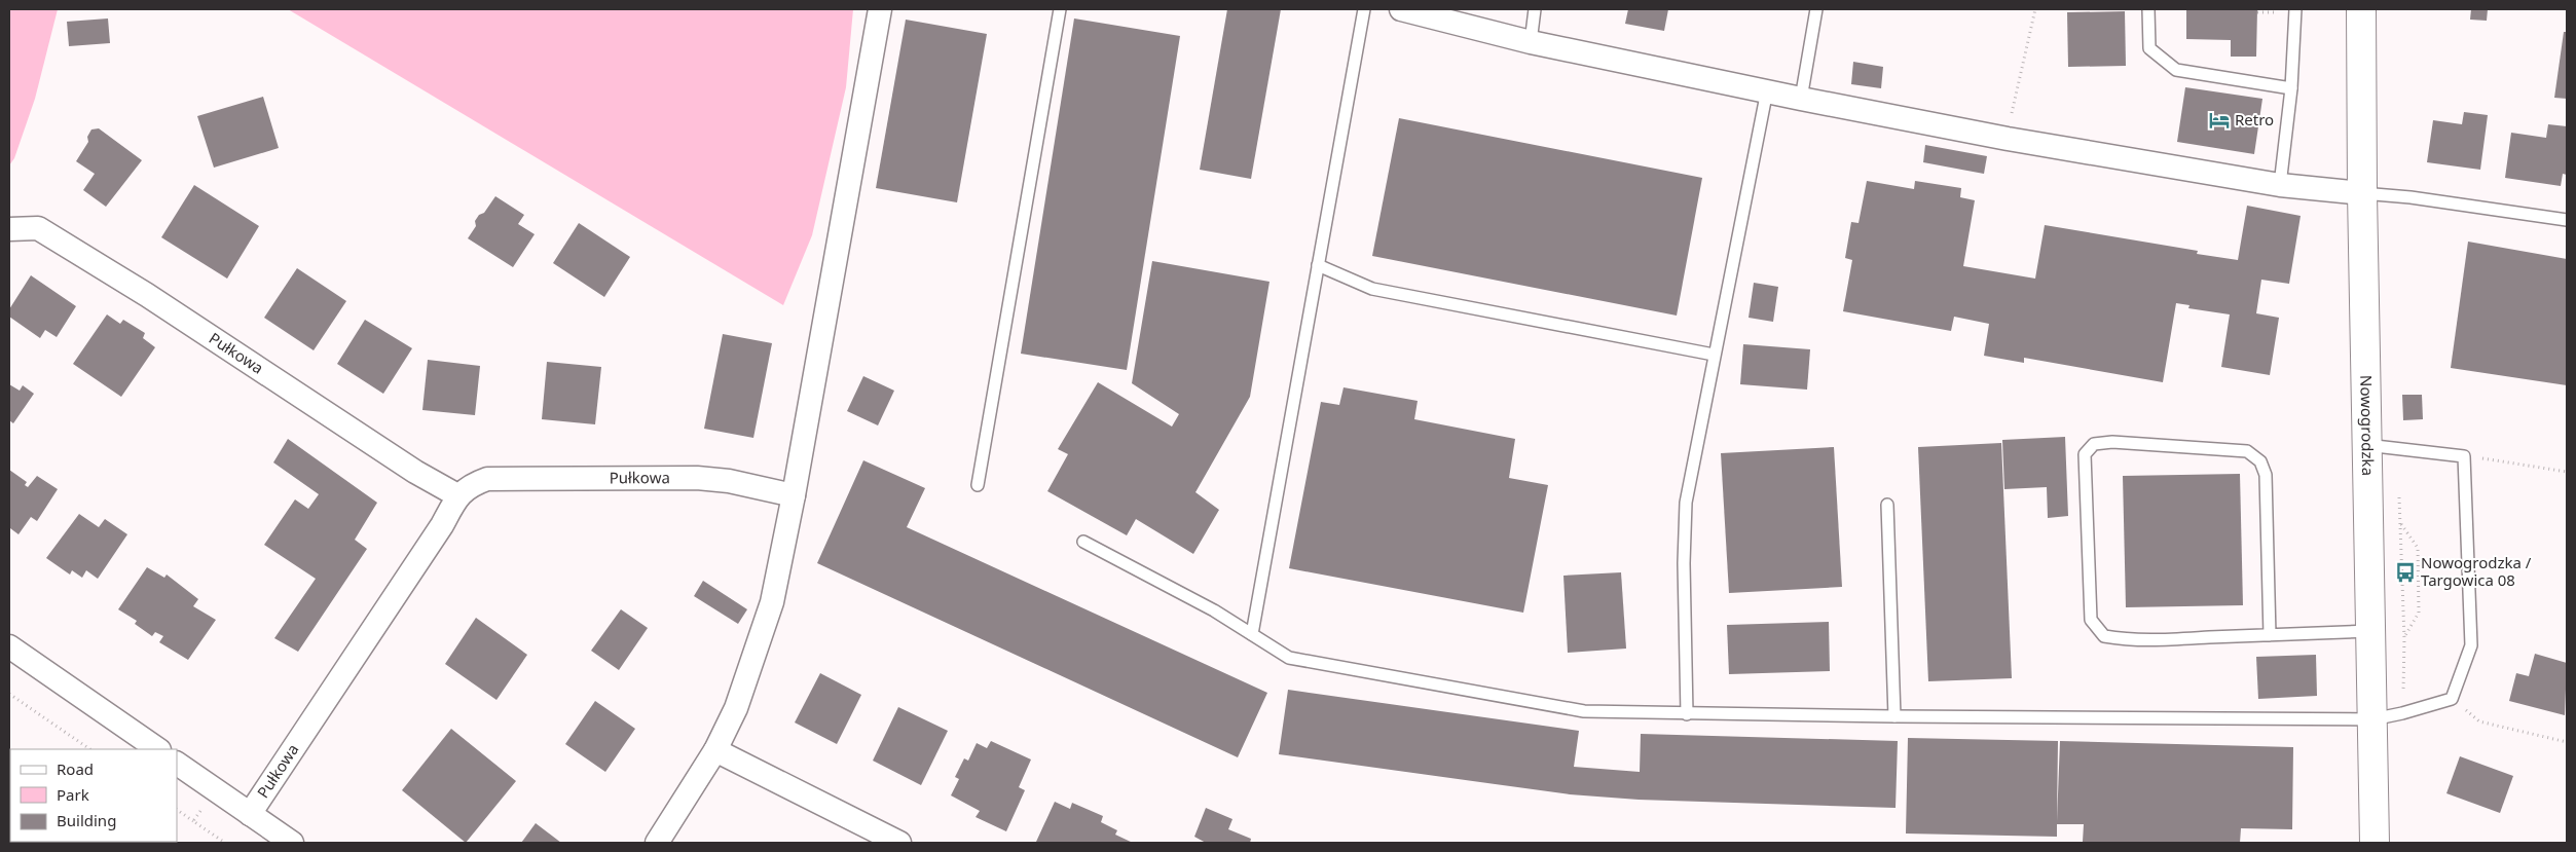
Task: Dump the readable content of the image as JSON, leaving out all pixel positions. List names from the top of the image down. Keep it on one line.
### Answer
{"streets":{"main road":["Nowogrodzka"],"street":["Pułkowa"]},"places":{"hotel":["Retro"],"bus stop":["Nowogrodzka / Targowica 08"]},"legend":["Road","Park","Building"]}
